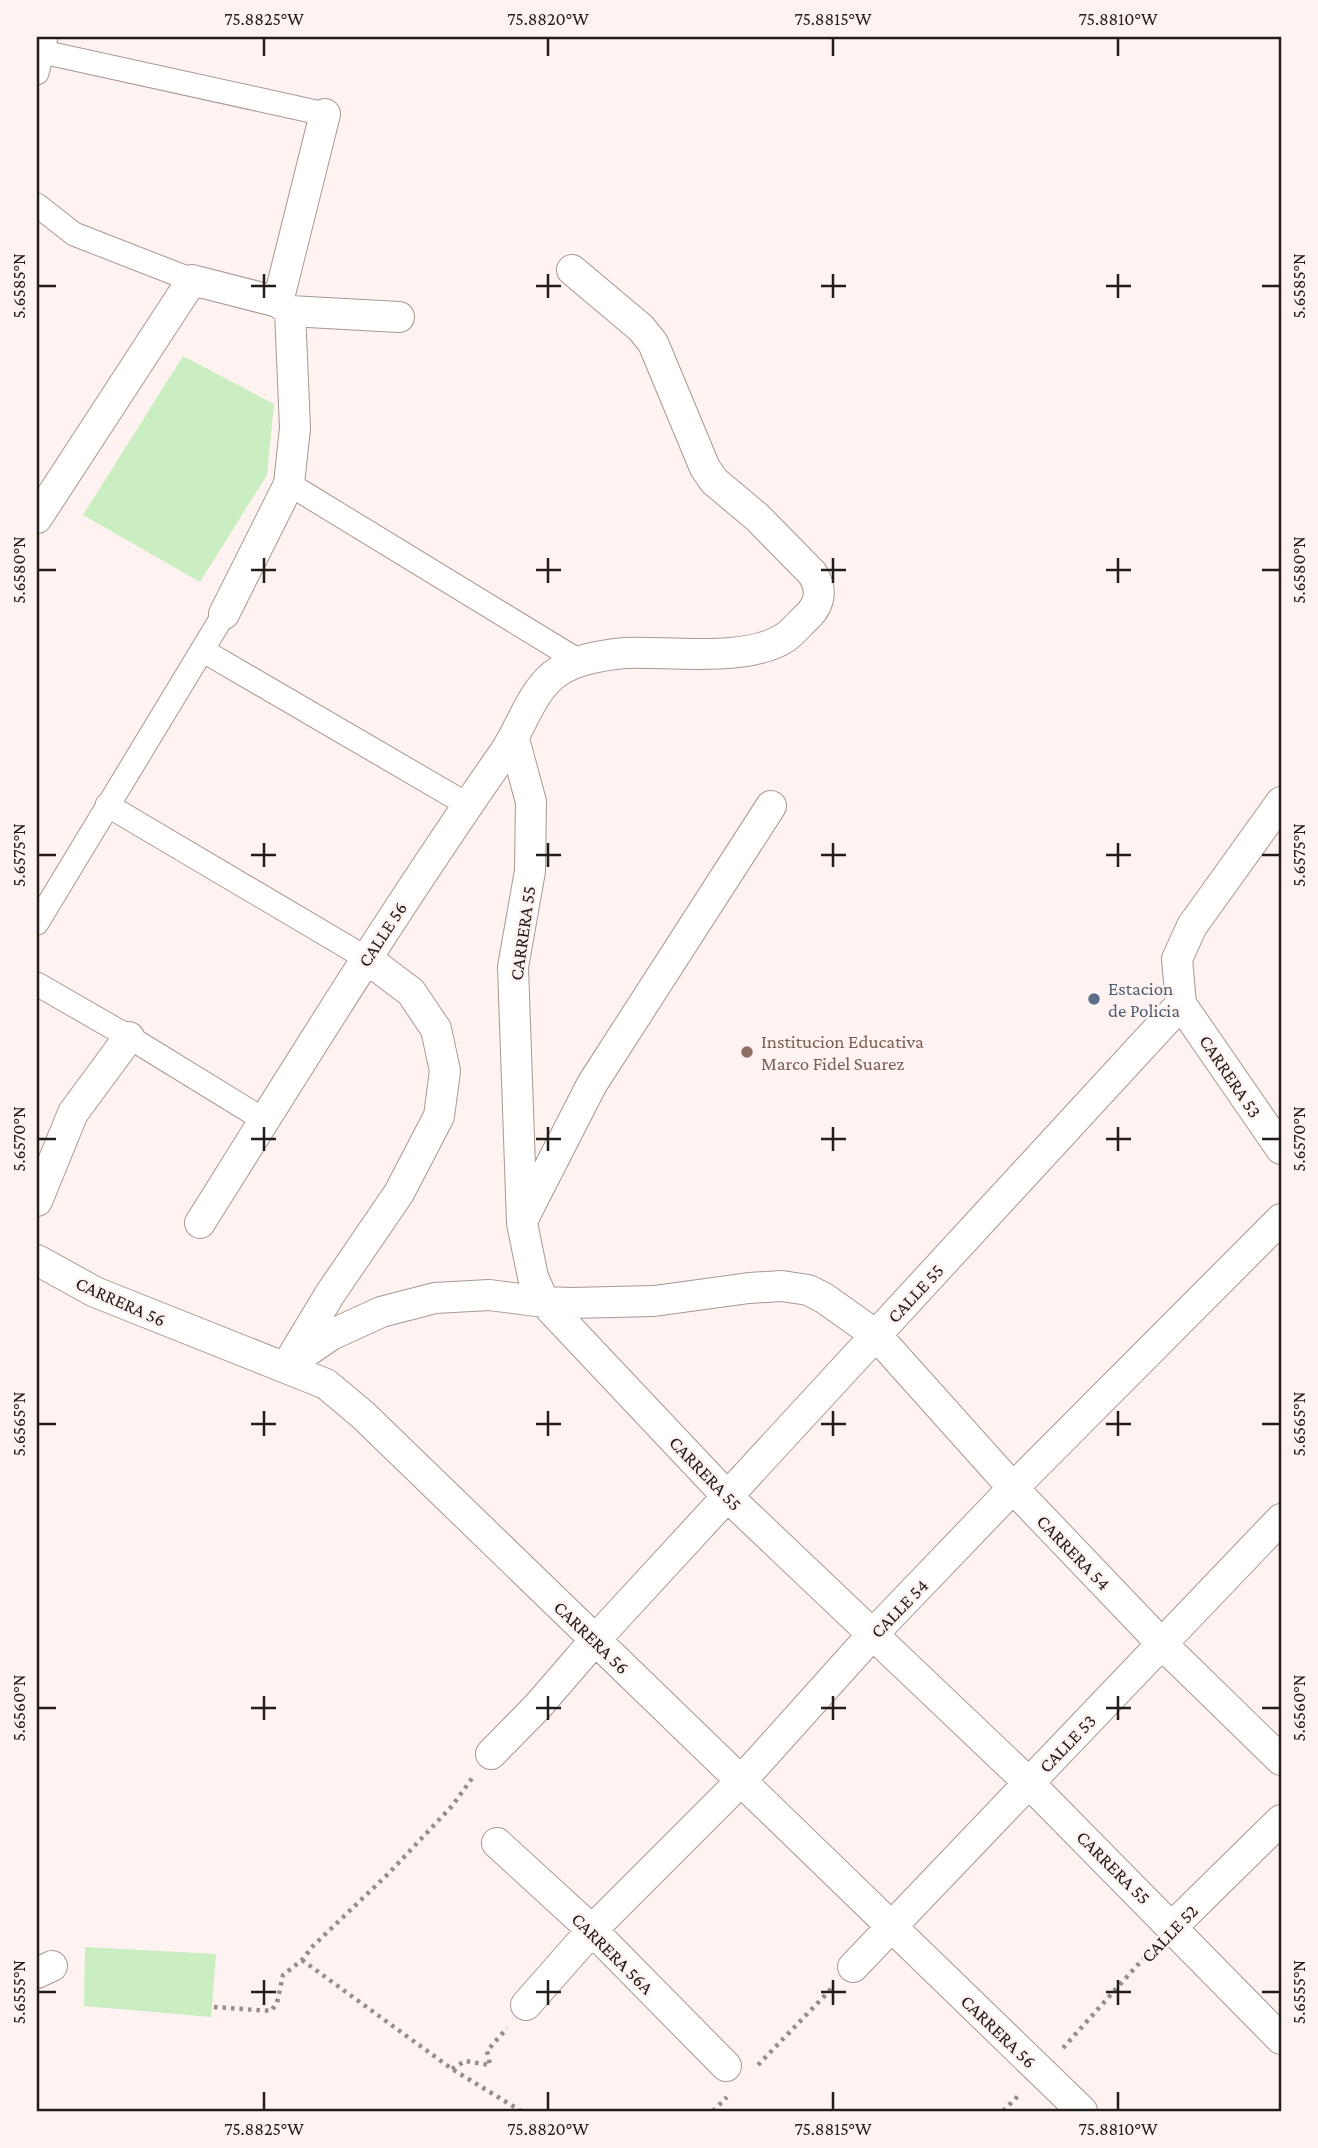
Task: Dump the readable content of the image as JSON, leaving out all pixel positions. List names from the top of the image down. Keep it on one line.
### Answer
{"streets":{"street":["CARRERA 55","CALLE 56","CARRERA 53","CALLE 55","CARRERA 56","CARRERA 54","CALLE 54","CALLE 53","CALLE 52","CARRERA 56A"]},"crossings":[["CARRERA 55","CALLE 56"],["CARRERA 55","CALLE 55"],["CARRERA 55","CARRERA 54"],["CARRERA 55","CALLE 54"],["CARRERA 55","CALLE 53"],["CARRERA 55","CALLE 52"],["CARRERA 53","CALLE 55"],["CALLE 55","CARRERA 56"],["CALLE 55","CARRERA 54"],["CARRERA 56","CARRERA 54"],["CARRERA 56","CALLE 54"],["CARRERA 56","CALLE 53"],["CARRERA 56","CALLE 52"],["CARRERA 54","CALLE 54"],["CARRERA 54","CALLE 53"],["CALLE 54","CARRERA 56A"]],"places":["Estacion de Policia","Institucion Educativa Marco Fidel Suarez"],"coordinates":["75.8825°W","75.8820°W","75.8815°W","75.8810°W","5.6585°N","5.6580°N","5.6575°N","5.6570°N","5.6565°N","5.6560°N","5.6555°N"]}
